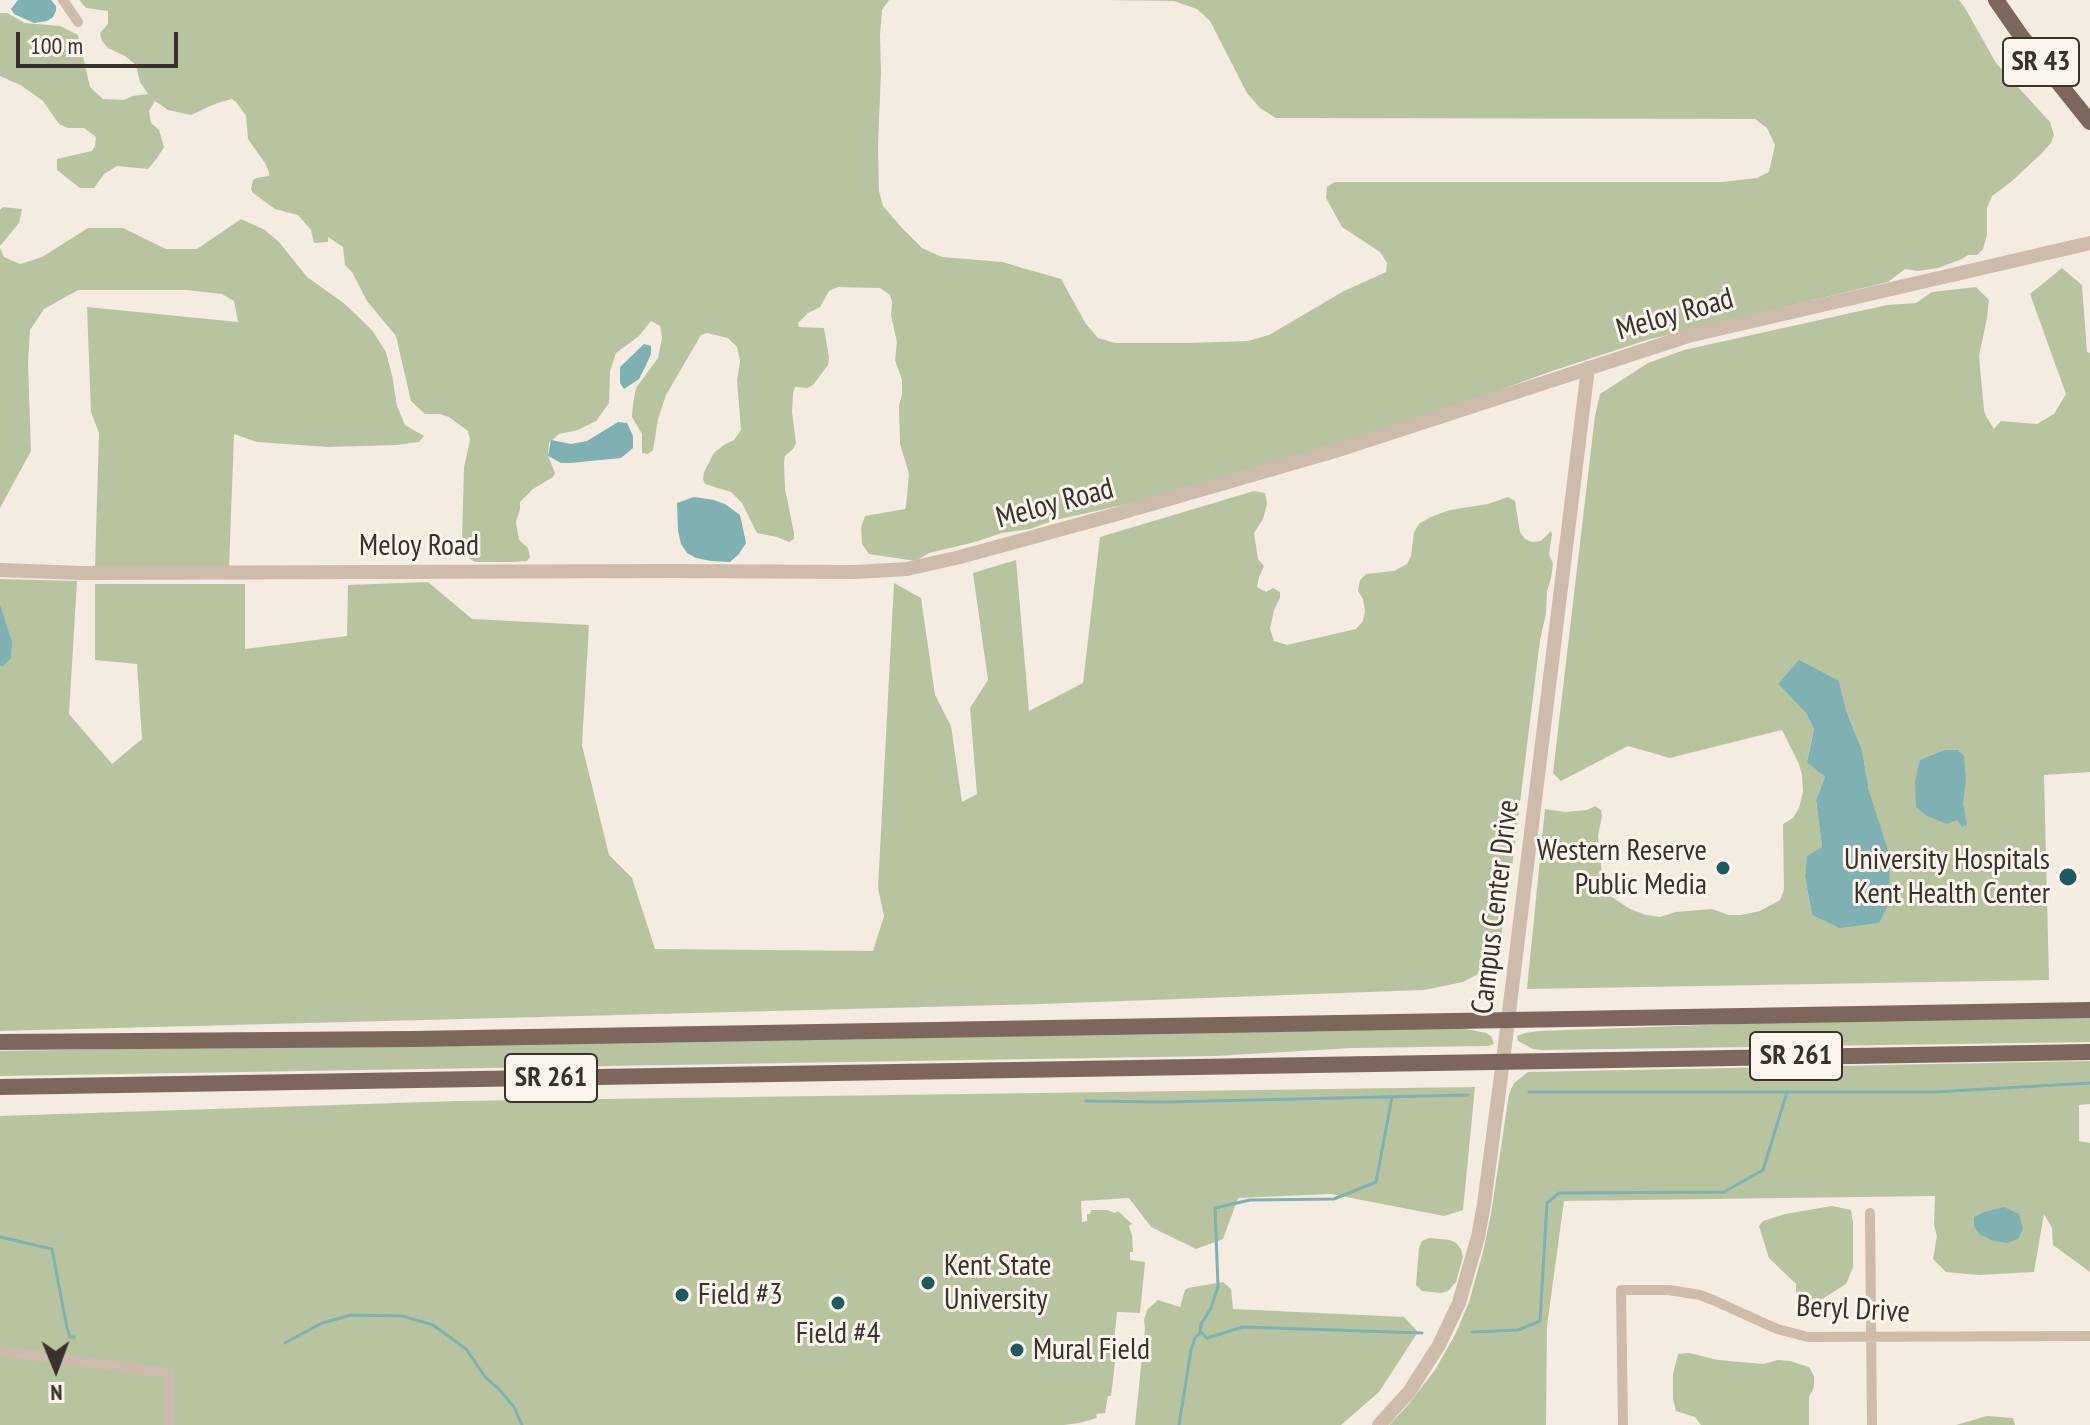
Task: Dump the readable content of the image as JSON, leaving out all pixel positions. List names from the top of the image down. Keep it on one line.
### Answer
{"streets":{"main road":["SR 43","SR 261"],"street":["Meloy Road","Campus Center Drive","Beryl Drive"]},"crossings":[["Meloy Road","Campus Center Drive"],["Campus Center Drive","SR 261"]],"places":["Western Reserve Public Media","University Hospitals Kent Health Center","Kent State University","Field #3","Field #4","Mural Field"],"scale_bar":"100 m","north":"bottom"}
